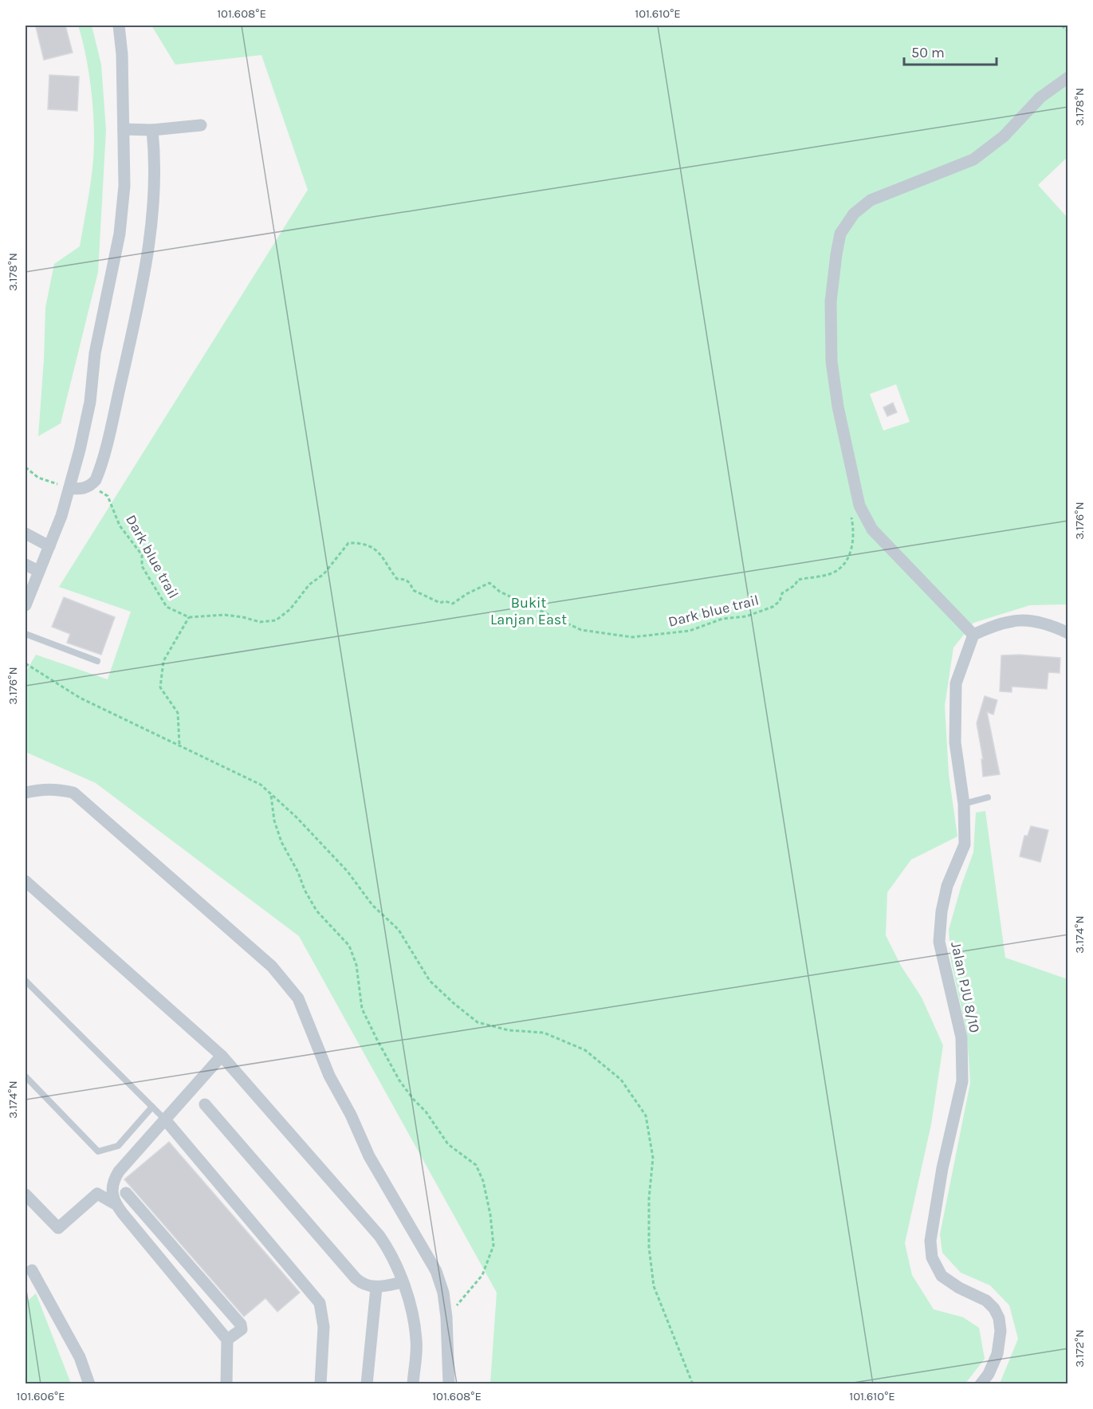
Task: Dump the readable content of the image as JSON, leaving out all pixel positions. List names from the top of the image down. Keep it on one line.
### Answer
{"streets":{"street":["Jalan PJU 8/10"],"path":["Dark blue trail"]},"parks":["Bukit Lanjan East"],"scale_bar":"50 m","coordinates":["101.608°E","101.610°E","3.178°N","3.176°N","3.174°N","3.172°N","101.606°E"]}
